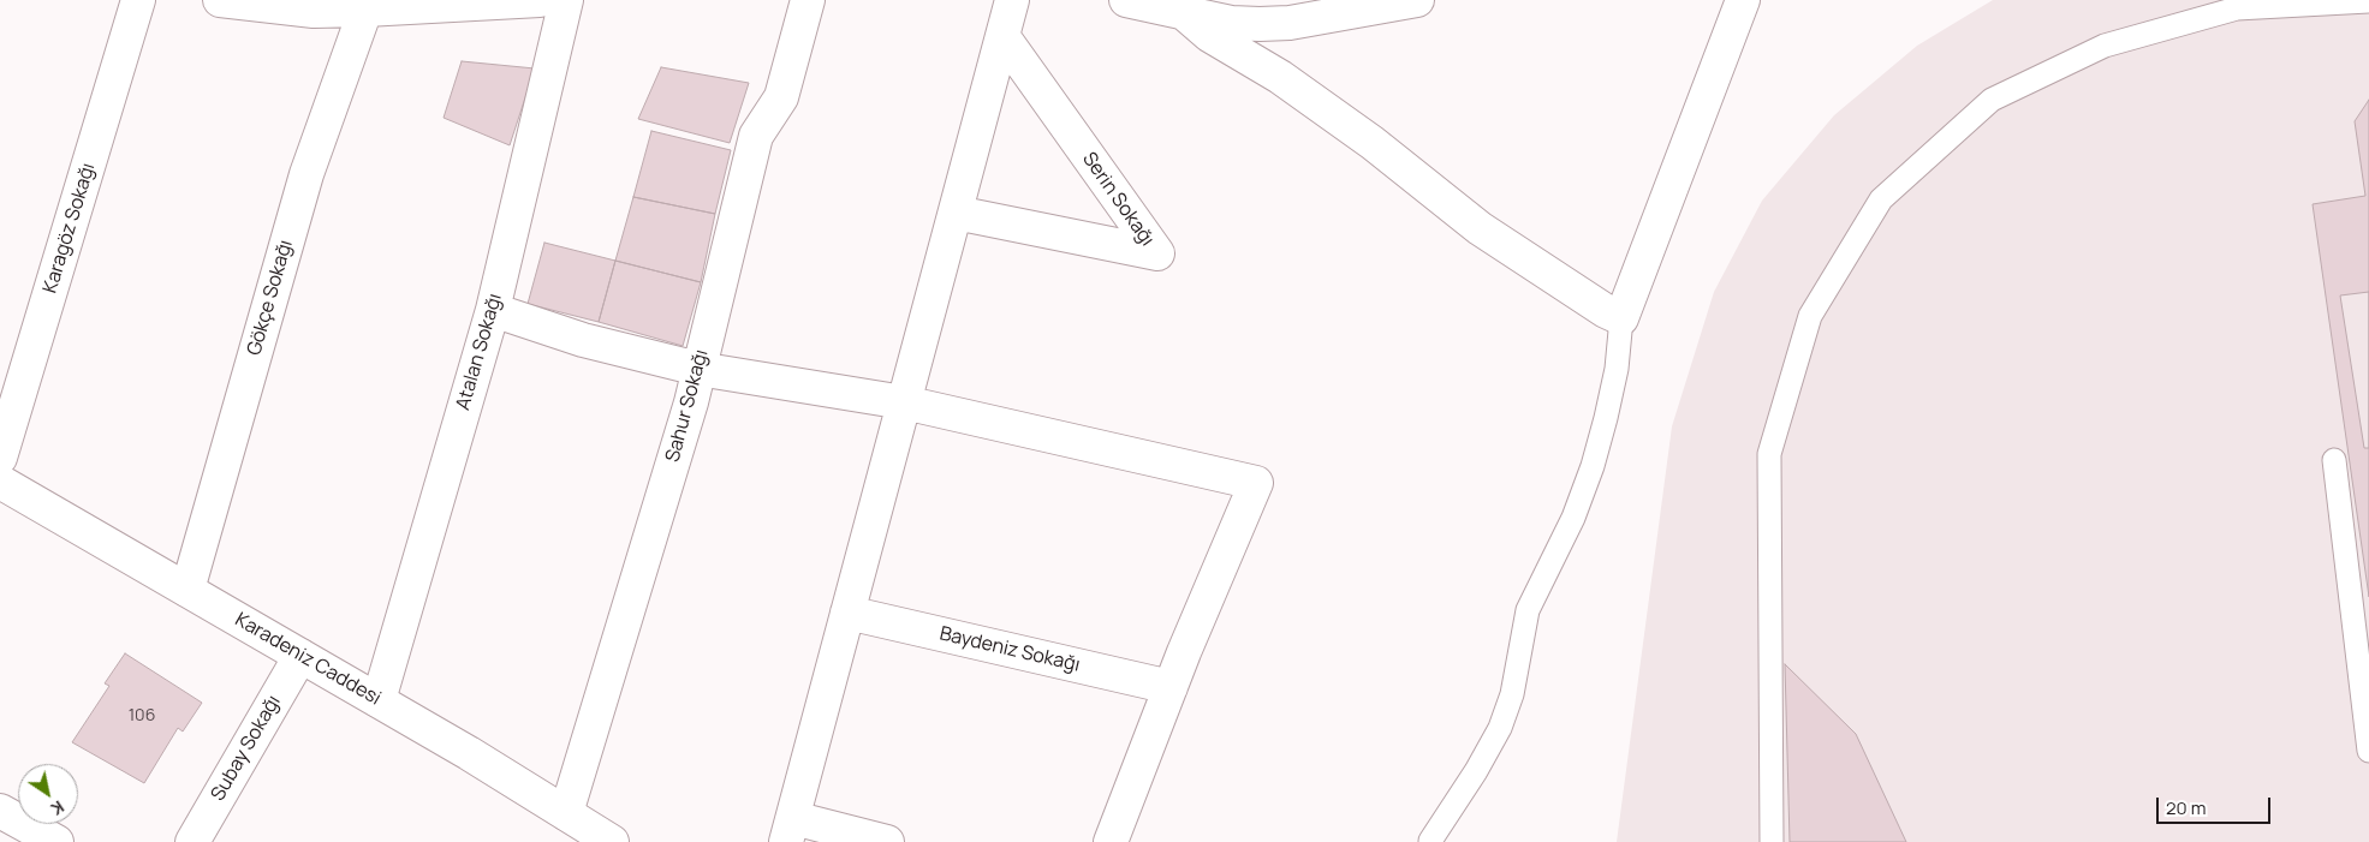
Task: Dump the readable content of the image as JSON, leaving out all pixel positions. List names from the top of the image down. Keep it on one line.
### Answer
{"streets":{"street":["Serin Sokağı","Karagöz Sokağı","Gökçe Sokağı","Atalan Sokağı","Sahur Sokağı","Baydeniz Sokağı","Karadeniz Caddesi","Subay Sokağı"]},"crossings":[["Gökçe Sokağı","Karadeniz Caddesi"],["Atalan Sokağı","Karadeniz Caddesi"],["Sahur Sokağı","Karadeniz Caddesi"],["Karadeniz Caddesi","Subay Sokağı"]],"house_numbers":["106"],"scale_bar":"20 m","north":"bottom right"}
